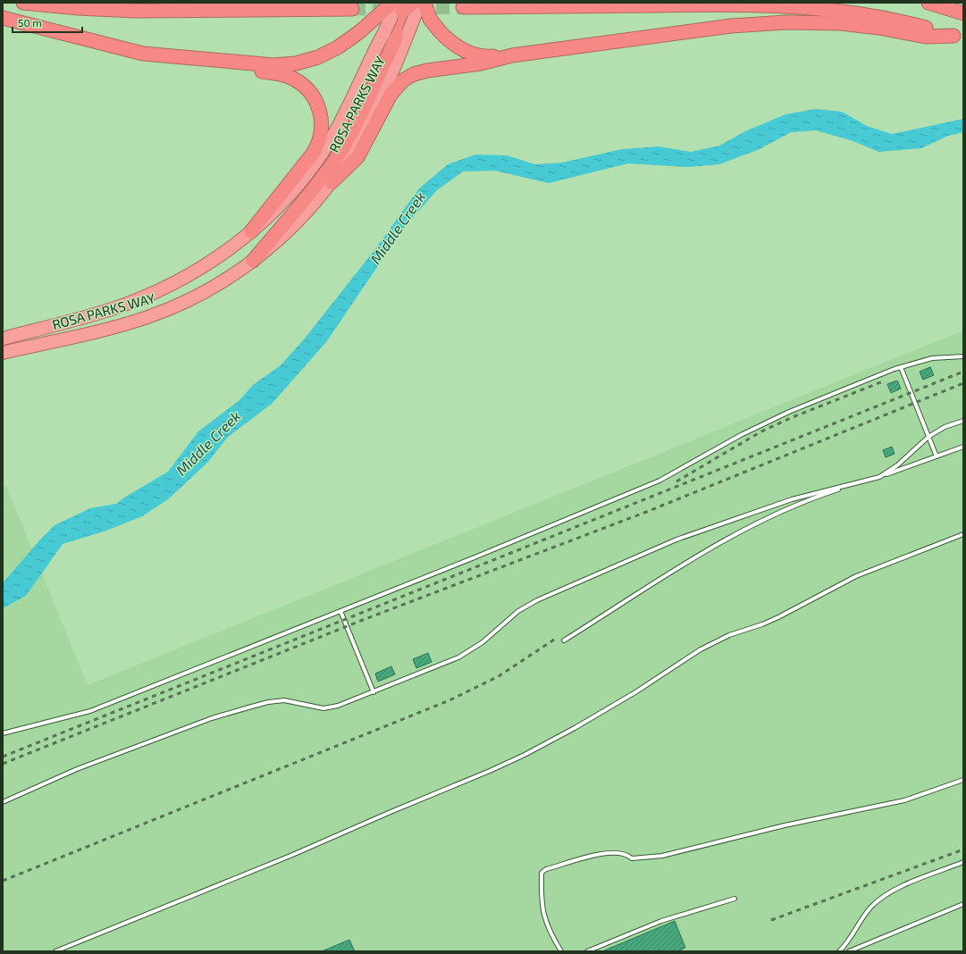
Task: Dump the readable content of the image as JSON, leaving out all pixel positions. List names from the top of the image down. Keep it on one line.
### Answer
{"streets":{"highway":["ROSA PARKS WAY"]},"water":["Middle Creek"],"scale_bar":"50 m"}
